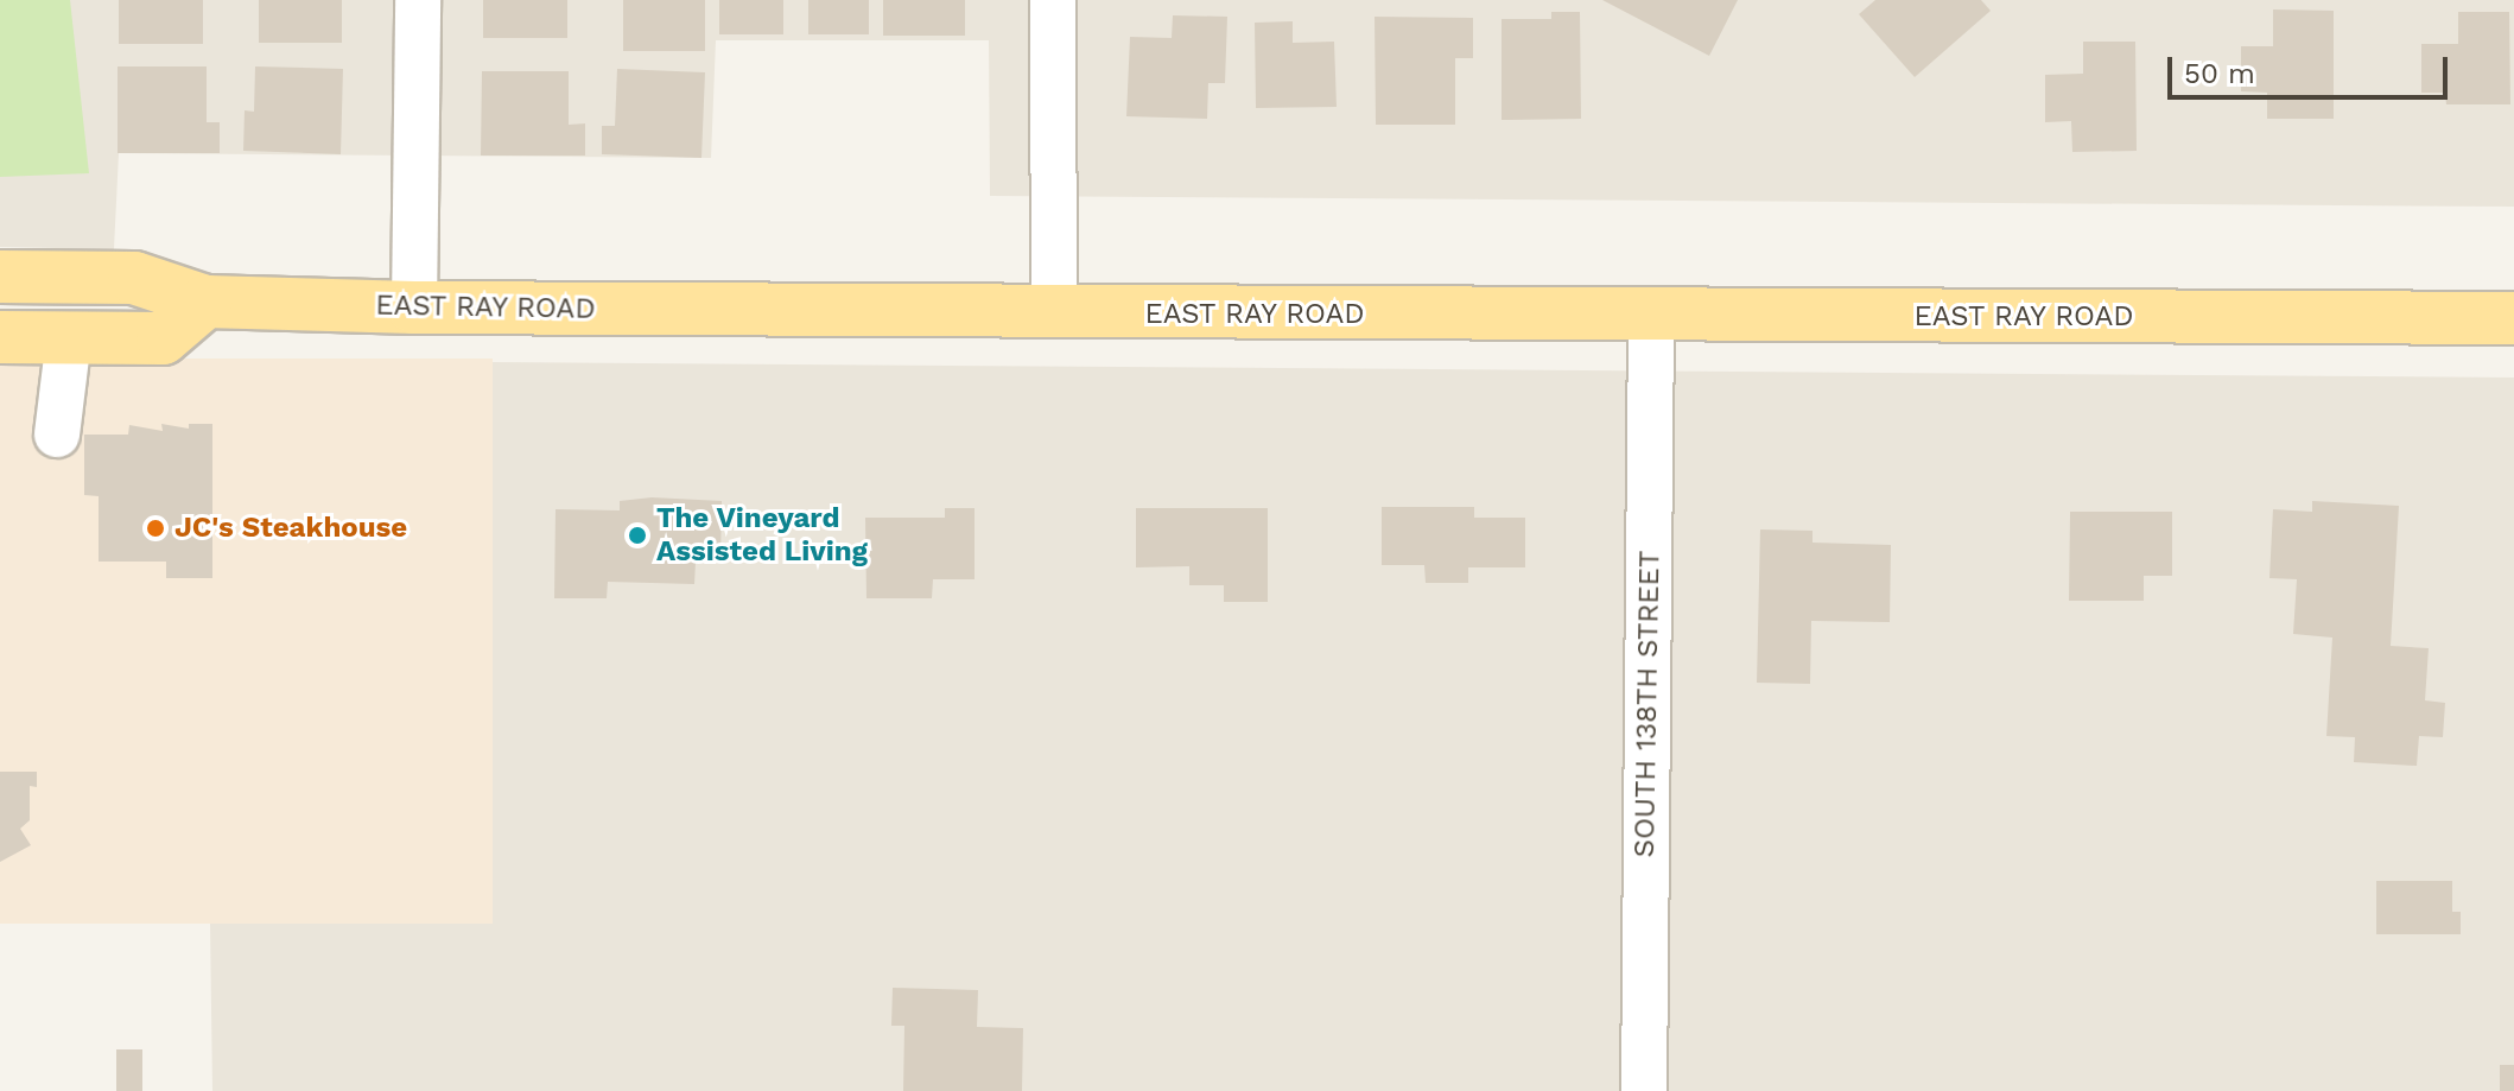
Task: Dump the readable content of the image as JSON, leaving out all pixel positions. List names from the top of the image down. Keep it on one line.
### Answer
{"streets":{"main road":["EAST RAY ROAD"],"street":["SOUTH 138TH STREET"]},"crossings":[["EAST RAY ROAD","SOUTH 138TH STREET"]],"places":["JC's Steakhouse","The Vineyard Assisted Living"],"scale_bar":"50 m"}
